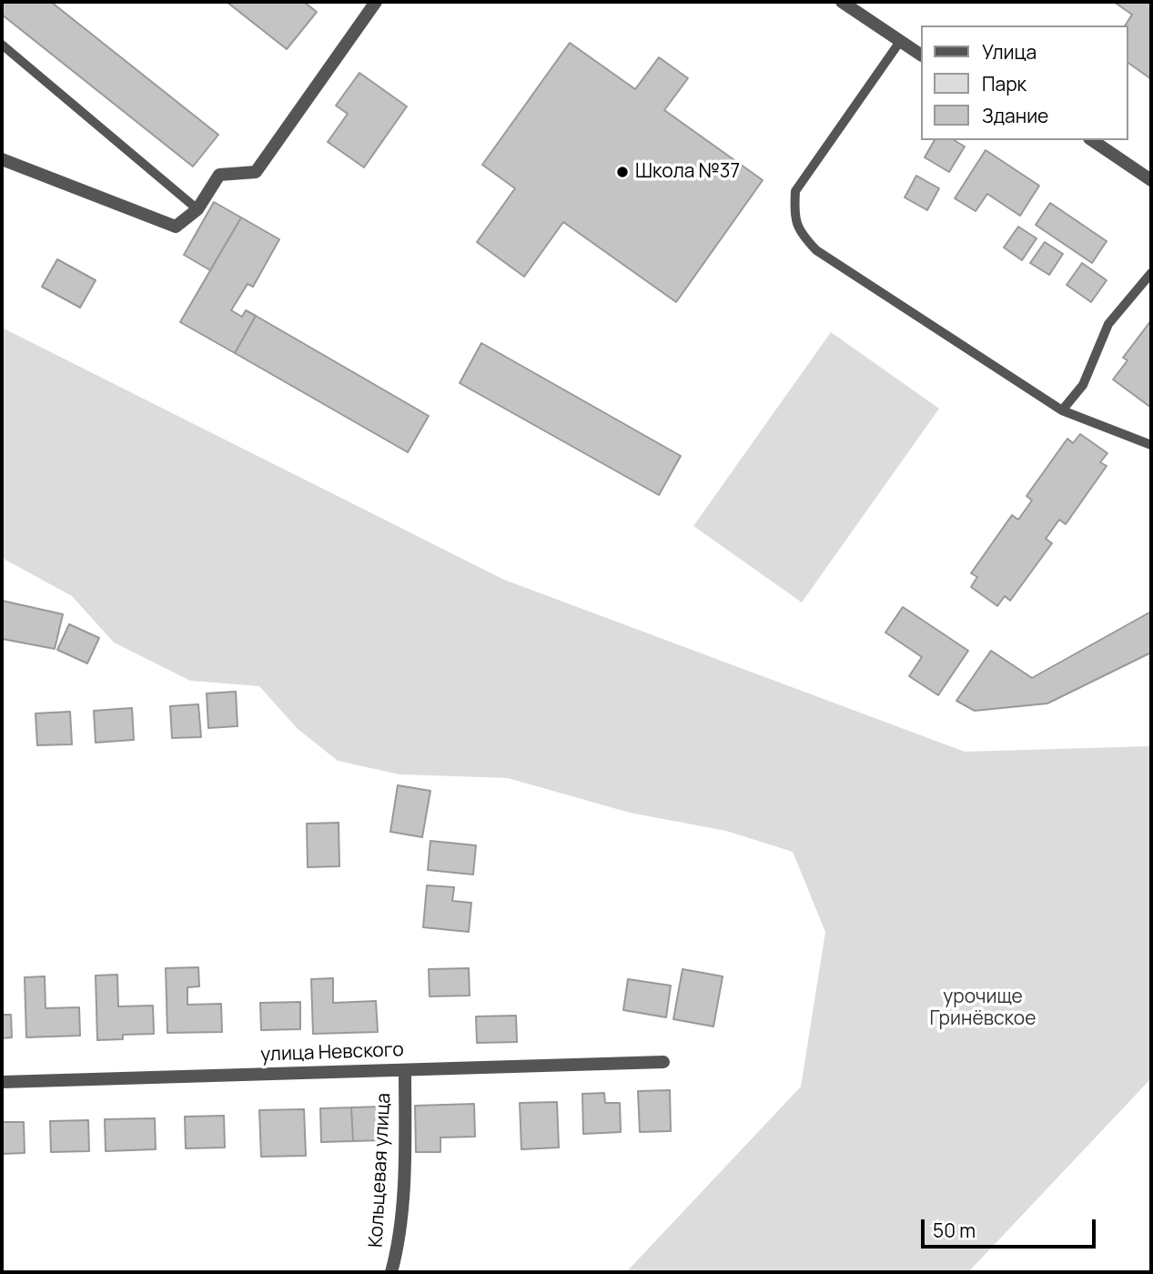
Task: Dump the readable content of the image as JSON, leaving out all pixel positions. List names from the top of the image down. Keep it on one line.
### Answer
{"streets":{"street":["улица Невского","Кольцевая улица"]},"crossings":[["улица Невского","Кольцевая улица"]],"parks":["урочище Гринёвское"],"places":["Школа №37"],"legend":["Улица","Парк","Здание"],"scale_bar":"50 m"}
